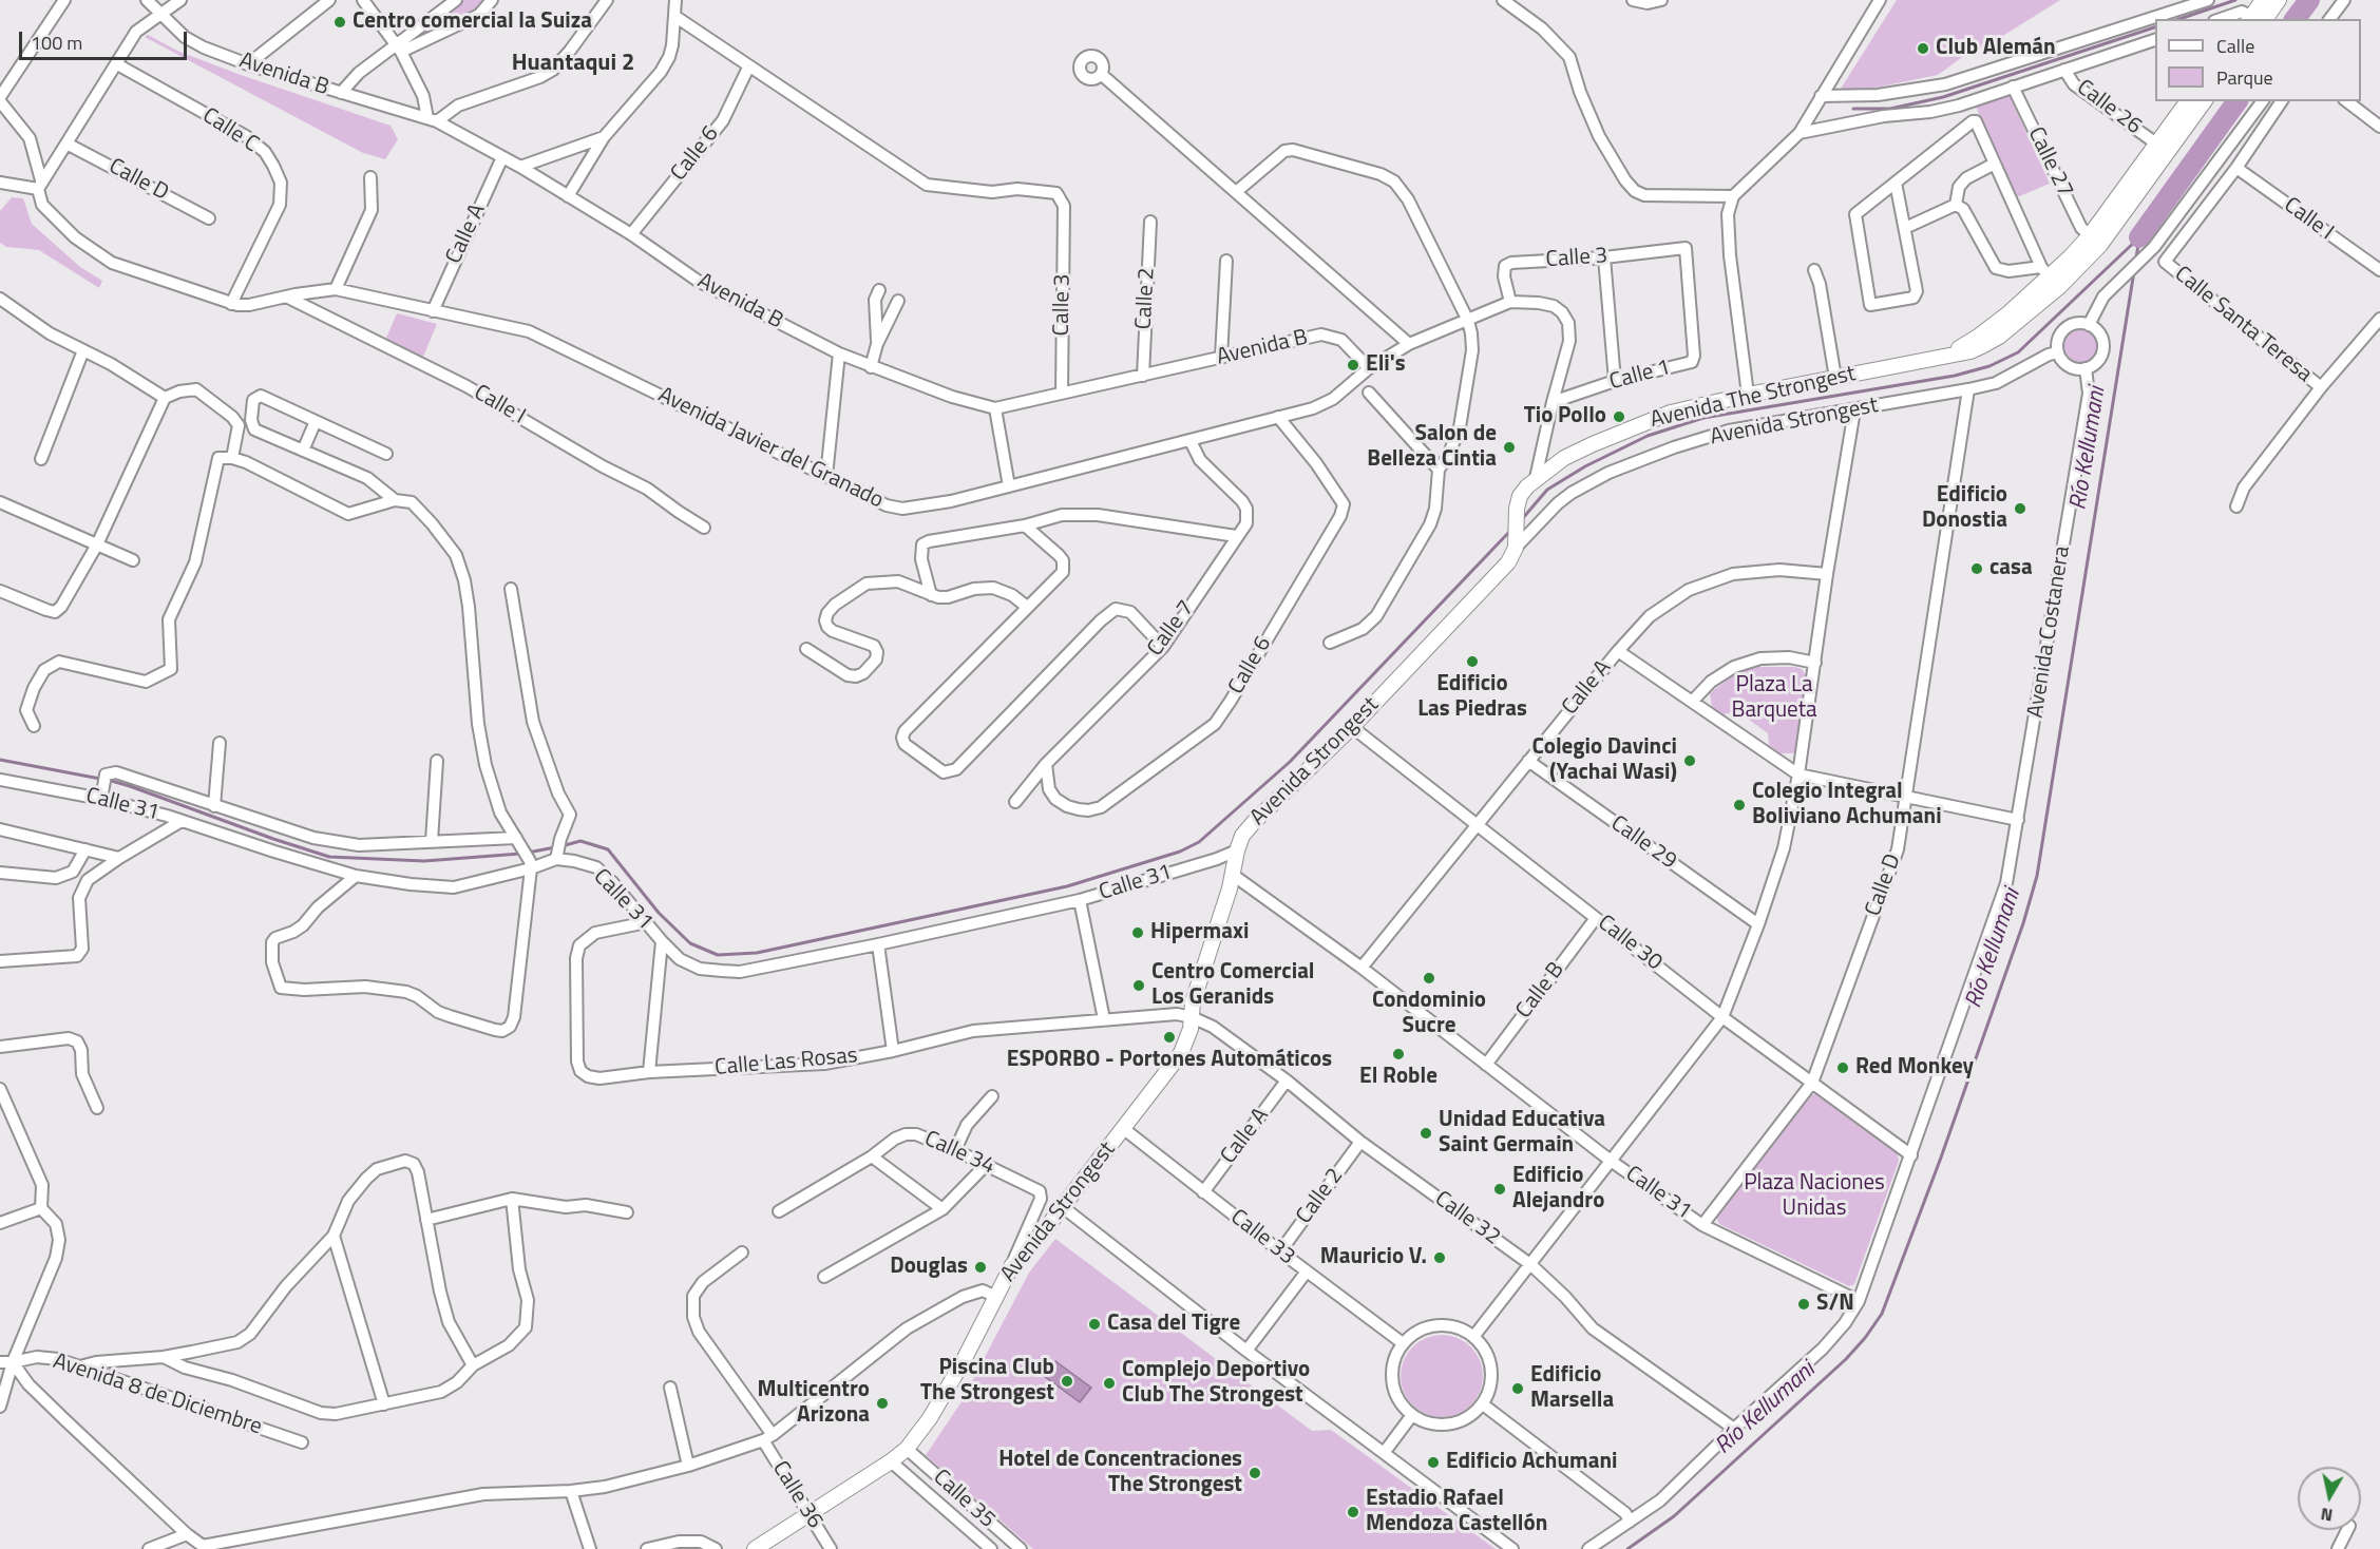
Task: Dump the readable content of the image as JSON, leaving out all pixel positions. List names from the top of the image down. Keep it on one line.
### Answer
{"streets":{"main road":["Avenida The Strongest","Avenida Strongest"],"street":["Avenida B","Calle 26","Calle C","Calle 6","Calle 27","Calle D","Calle I","Calle A","Calle 3","Calle 2","Calle Santa Teresa","Calle 1","Avenida Javier del Granado","Calle 7","Avenida Costanera","Calle 31","Calle 29","Calle 30","Calle B","Calle Las Rosas","Calle 34","Calle 32","Calle 33","Avenida 8 de Diciembre","Calle 36","Calle 35"]},"crossings":[["Avenida B","Calle 6"],["Avenida B","Calle A"],["Avenida B","Calle 3"],["Avenida B","Calle 2"],["Avenida B","Avenida Javier del Granado"],["Calle 26","Avenida The Strongest"],["Calle C","Avenida Javier del Granado"],["Calle 6","Calle 3"],["Calle 6","Avenida Javier del Granado"],["Calle 6","Calle 7"],["Calle 27","Avenida The Strongest"],["Calle D","Avenida Strongest"],["Calle D","Calle 31"],["Calle D","Calle 30"],["Calle I","Calle Santa Teresa"],["Calle I","Avenida Javier del Granado"],["Calle A","Avenida Javier del Granado"],["Calle A","Calle 31"],["Calle A","Calle 29"],["Calle A","Calle 30"],["Calle A","Calle 32"],["Calle A","Calle 33"],["Calle 3","Calle 1"],["Calle 3","Avenida Javier del Granado"],["Calle 2","Calle 32"],["Calle 2","Calle 33"],["Calle 1","Avenida Javier del Granado"],["Avenida The Strongest","Avenida Strongest"],["Avenida The Strongest","Avenida Javier del Granado"],["Avenida Strongest","Avenida Costanera"],["Avenida Strongest","Calle 31"],["Avenida Strongest","Calle 30"],["Avenida Strongest","Calle Las Rosas"],["Avenida Strongest","Calle 34"],["Avenida Strongest","Calle 32"],["Avenida Strongest","Calle 33"],["Avenida Strongest","Calle 36"],["Avenida Strongest","Calle 35"],["Avenida Javier del Granado","Calle 7"],["Avenida Costanera","Calle 31"],["Avenida Costanera","Calle 30"],["Avenida Costanera","Calle 32"],["Calle 31","Calle B"],["Calle 31","Calle Las Rosas"],["Calle 30","Calle B"],["Calle Las Rosas","Calle 32"]],"districts":["Huantaqui 2"],"water":["Río Kellumani"],"parks":["Plaza La Barqueta","Plaza Naciones Unidas"],"places":["Centro comercial la Suiza","Club Alemán","Eli's","Tio Pollo","Salon de Belleza Cintia","Edificio Donostia","casa","Edificio Las Piedras","Colegio Davinci (Yachai Wasi)","Colegio Integral Boliviano Achumani","Hipermaxi","Condominio Sucre","Centro Comercial Los Geranids","ESPORBO - Portones Automáticos","El Roble","Red Monkey","Unidad Educativa Saint Germain","Edificio Alejandro","Mauricio V.","Douglas","S/N","Casa del Tigre","Piscina Club The Strongest","Complejo Deportivo Club The Strongest","Edificio Marsella","Multicentro Arizona","Edificio Achumani","Hotel de Concentraciones The Strongest","Estadio Rafael Mendoza Castellón"],"legend":["Calle","Parque"],"scale_bar":"100 m","north":"bottom"}
